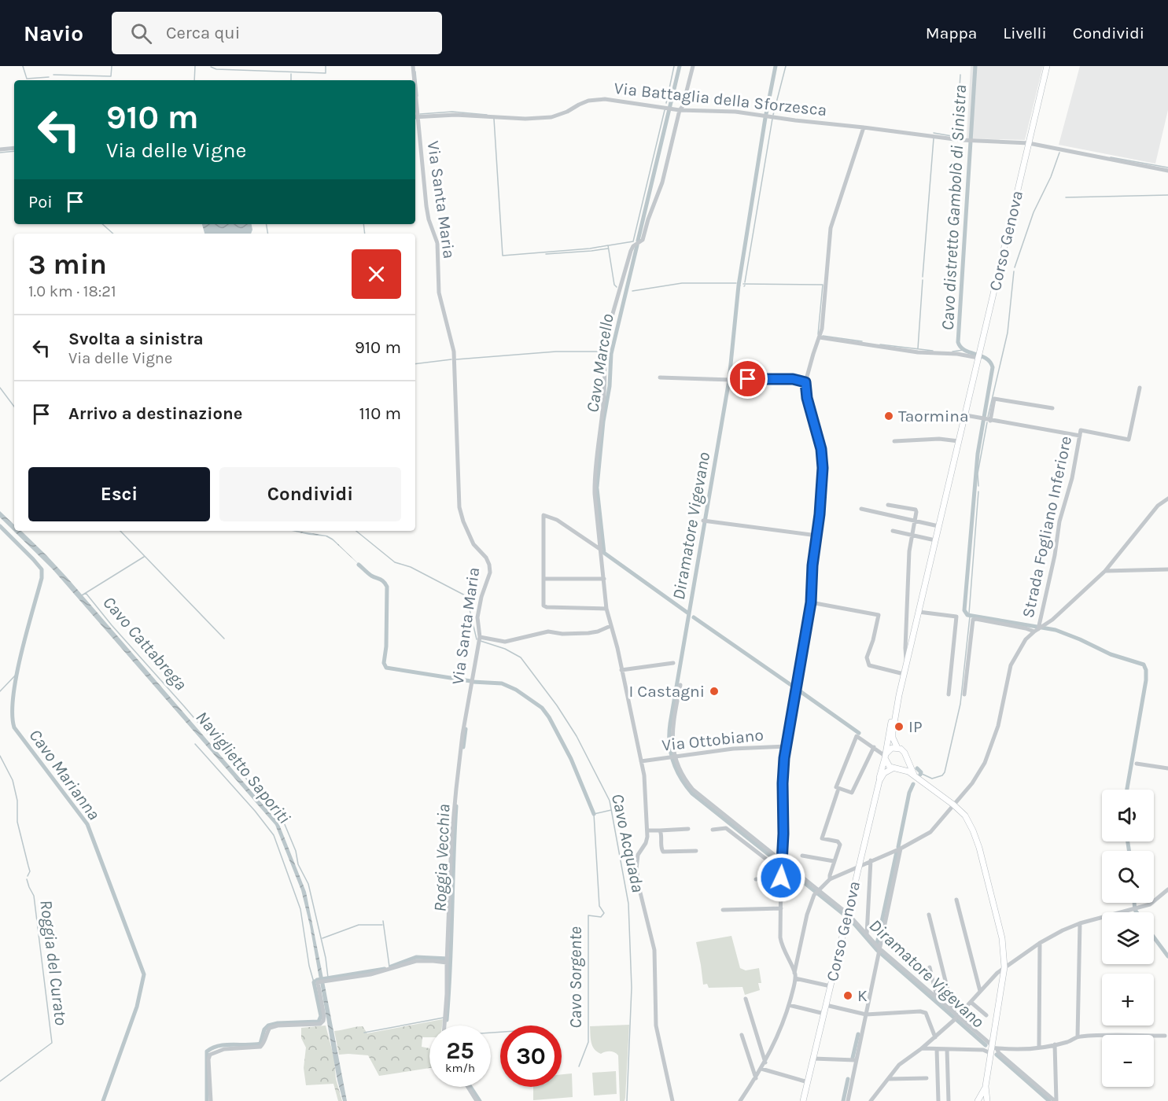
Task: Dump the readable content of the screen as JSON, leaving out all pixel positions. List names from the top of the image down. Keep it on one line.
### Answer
{"streets":{"main road":["Corso Genova"],"street":["Via Battaglia della Sforzesca","Via Santa Maria","Strada Fogliano Inferiore","Via Ottobiano"]},"crossings":[["Via Battaglia della Sforzesca","Via Santa Maria"],["Via Battaglia della Sforzesca","Corso Genova"],["Corso Genova","Strada Fogliano Inferiore"]],"water":["Cavo distretto Gambolò di Sinistra","Cavo Marcello","Diramatore Vigevano","Cavo Cattabrega","Naviglietto Saporiti","Cavo Marianna","Cavo Acquada","Roggia Vecchia","Roggia del Curato","Cavo Sorgente"],"places":["Taormina","I Castagni","IP","K"],"page":{"header":"Navio","search":"Cerca qui","nav":["Mappa","Livelli","Condividi"],"turn":["910 m","Via delle Vigne"],"then":"Poi","heading":["3 min","1.0 km · 18:21"],"list":[{"name":"Svolta a sinistra","note":"Via delle Vigne","value":"910 m"},{"name":"Arrivo a destinazione","value":"110 m"}],"buttons":["Esci","Condividi"],"map_buttons":["+","−"],"speed":"25 km/h","limit":"30"}}
